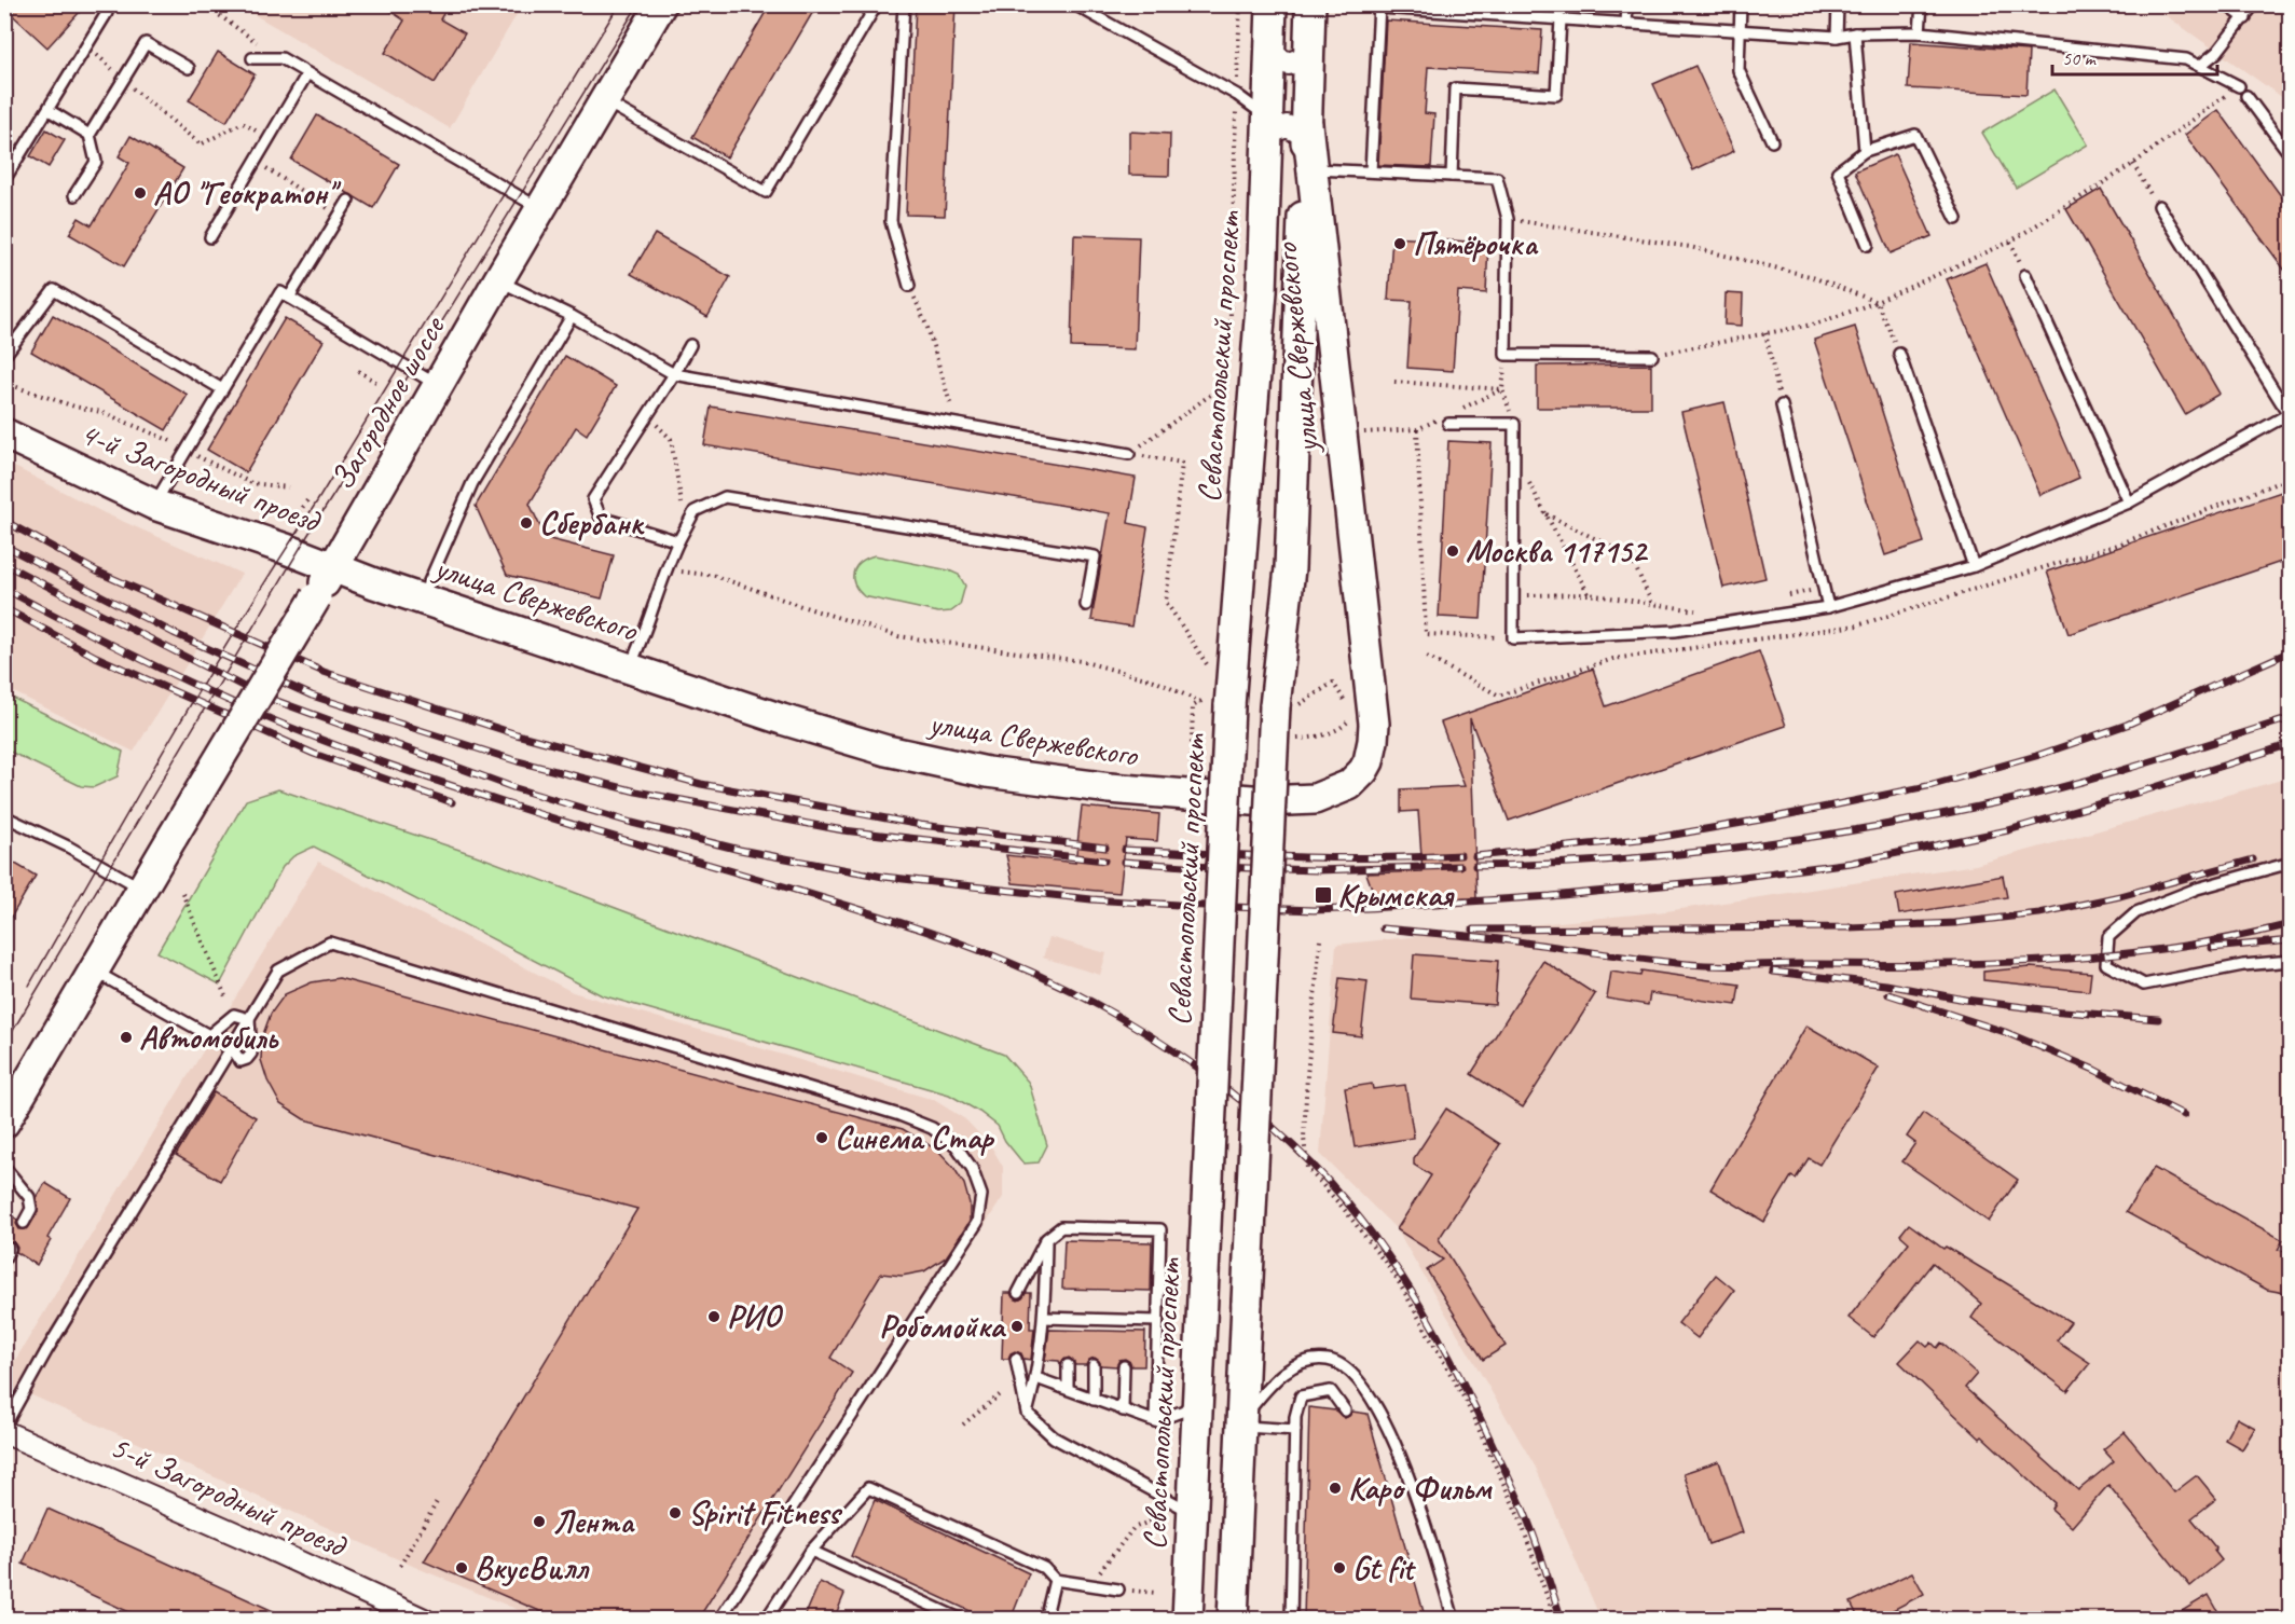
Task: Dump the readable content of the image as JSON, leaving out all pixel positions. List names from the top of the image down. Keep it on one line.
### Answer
{"streets":{"main road":["улица Свержевского","Севастопольский проспект","Загородное шоссе","4-й Загородный проезд"],"street":["5-й Загородный проезд"]},"crossings":[["улица Свержевского","Загородное шоссе"],["улица Свержевского","4-й Загородный проезд"],["Загородное шоссе","4-й Загородный проезд"]],"places":{"other":["АО \"Геократон\"","Пятёрочка","Сбербанк","Москва 117152","Автомобиль","Синема Стар","РИО","Робомойка","Каро Фильм","Spirit Fitness","Лента","ВкусВилл","Gt fit"],"transit":["Крымская"]},"scale_bar":"50 m"}
